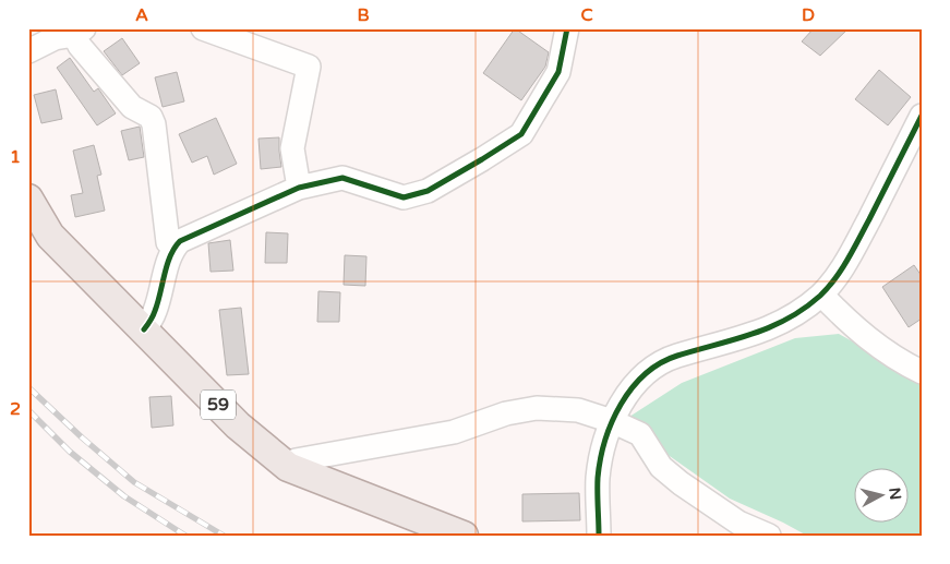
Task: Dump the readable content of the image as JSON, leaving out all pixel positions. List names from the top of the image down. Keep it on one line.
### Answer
{"streets":{"main road":["59"]},"north":"right","grid":{"columns":["A","B","C","D"],"rows":["1","2"]}}
